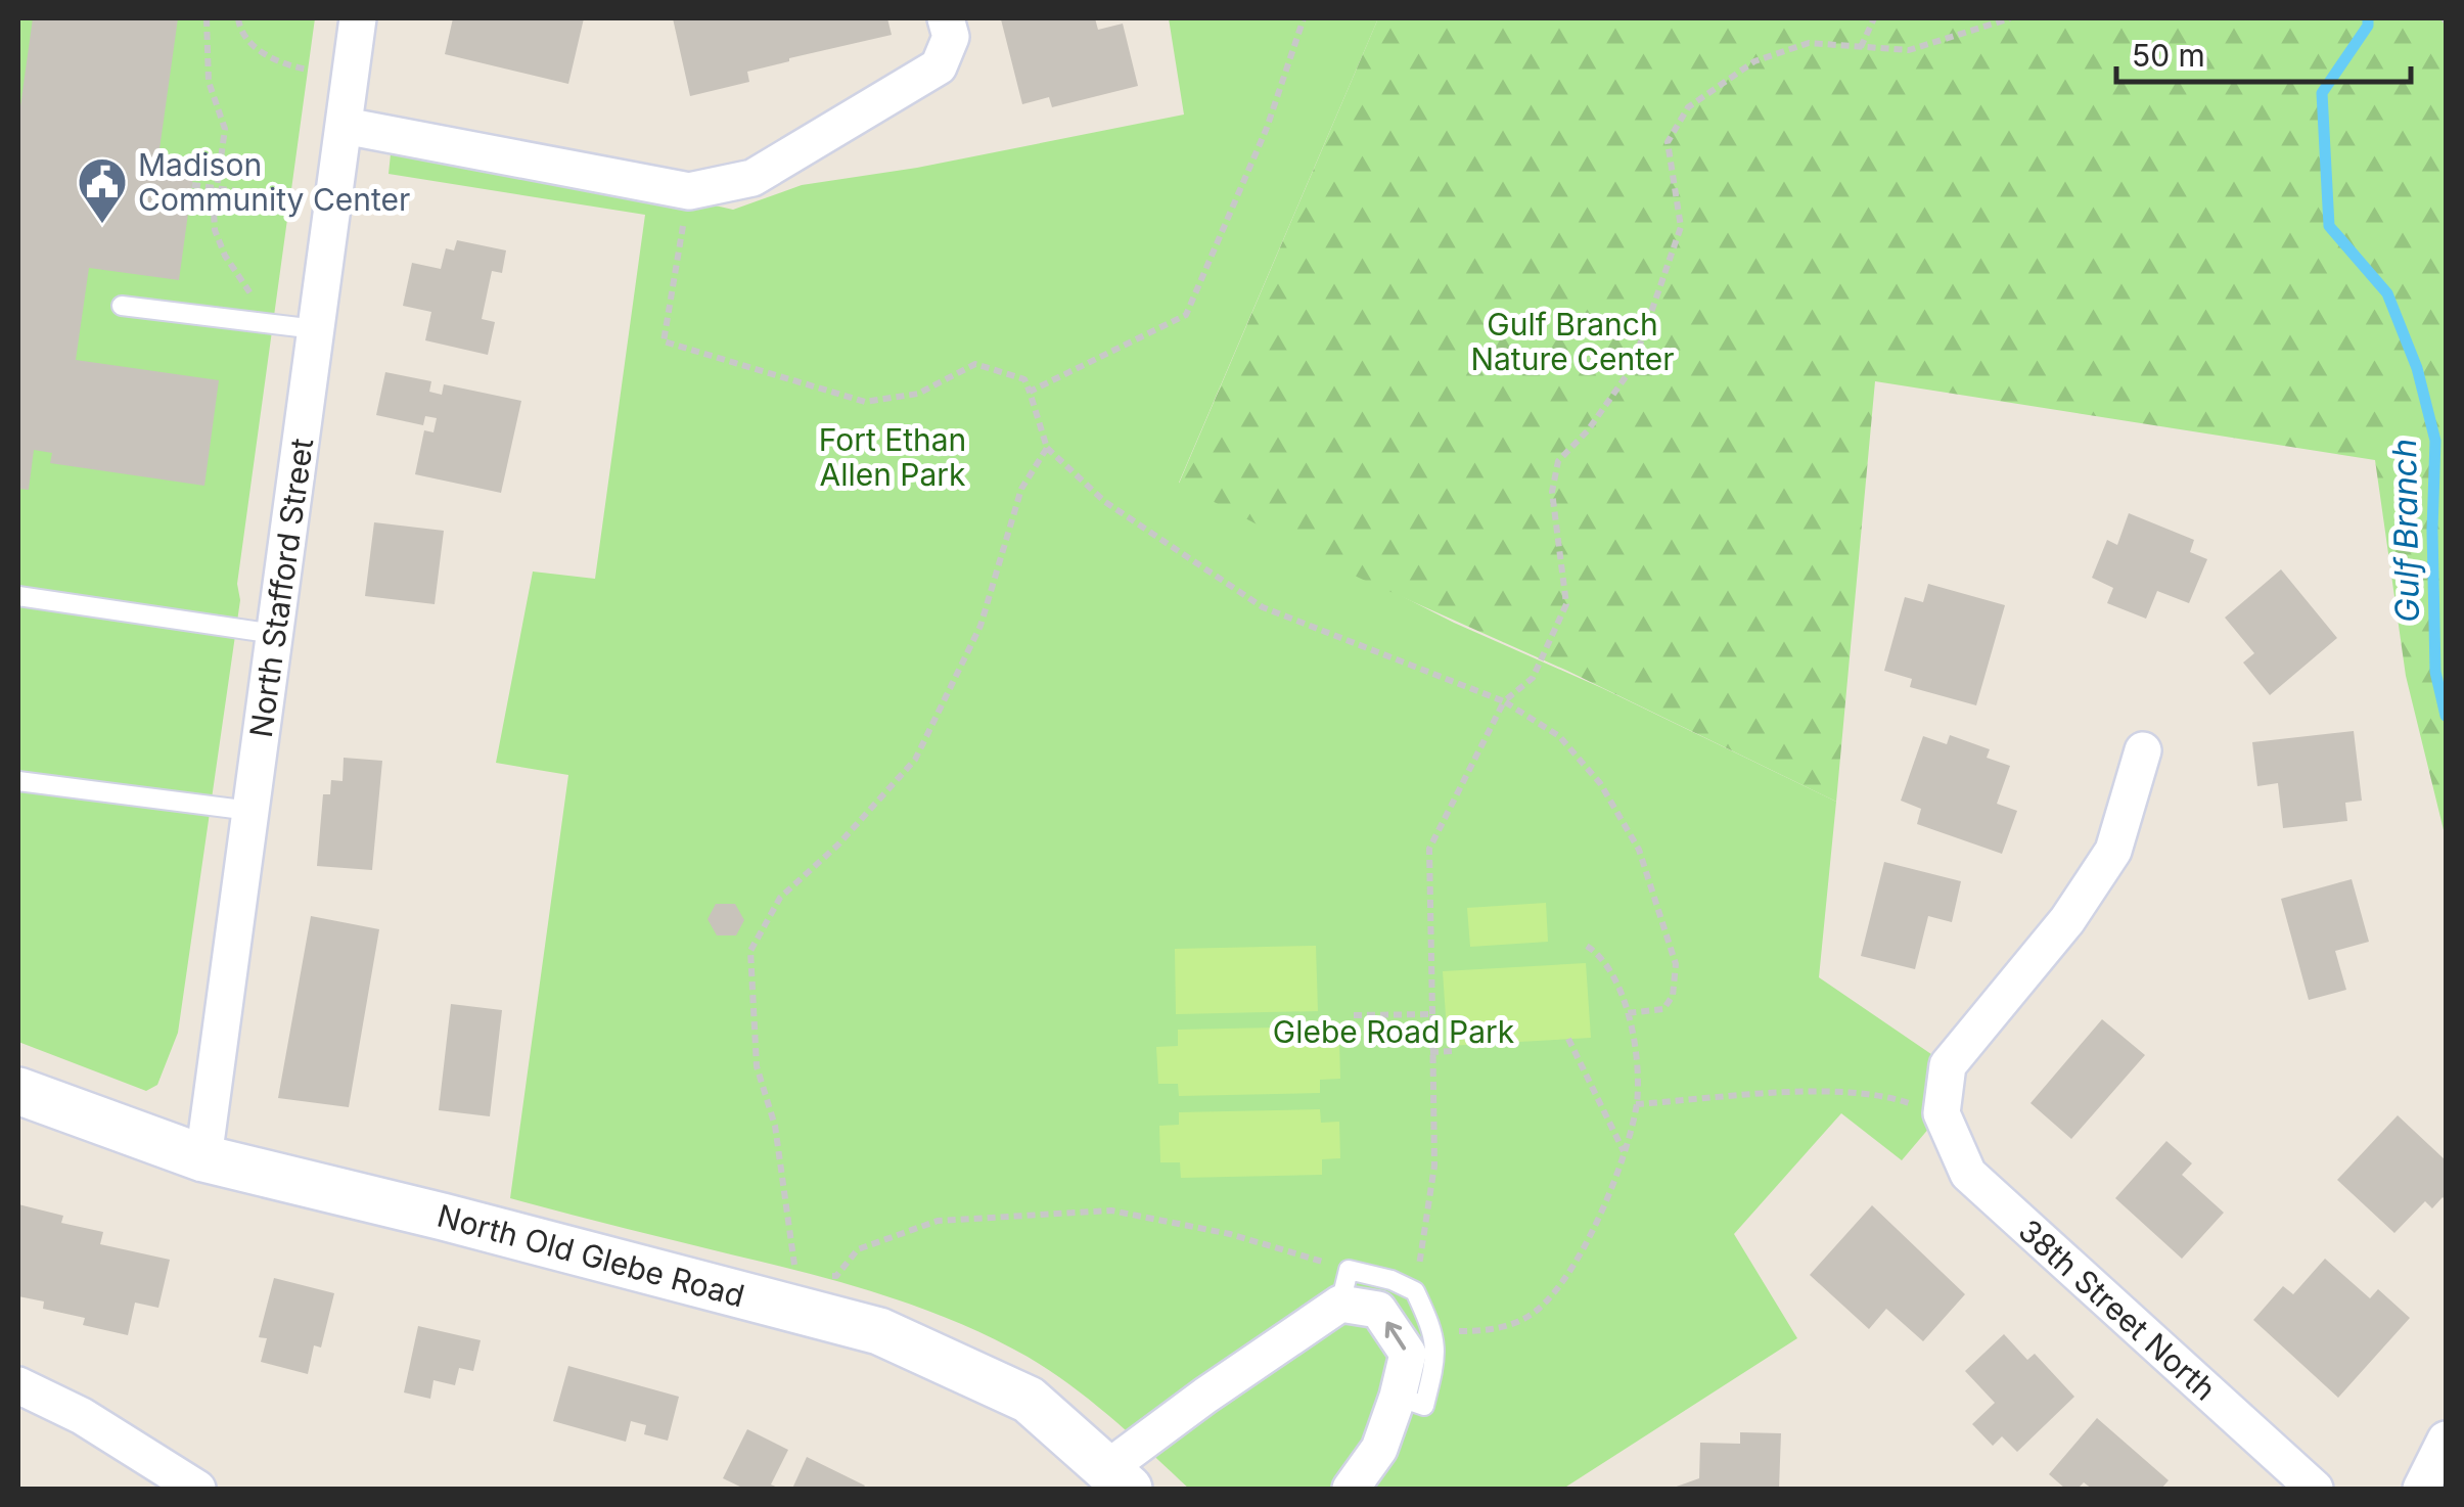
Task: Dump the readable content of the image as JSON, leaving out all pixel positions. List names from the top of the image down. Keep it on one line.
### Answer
{"streets":{"street":["North Stafford Street","North Old Glebe Road","38th Street North"]},"crossings":[["North Stafford Street","North Old Glebe Road"]],"water":["Gulf Branch"],"parks":["Gulf Branch Nature Center","Fort Ethan Allen Park","Glebe Road Park"],"places":{"public building":["Madison Community Center"]},"scale_bar":"50 m"}
